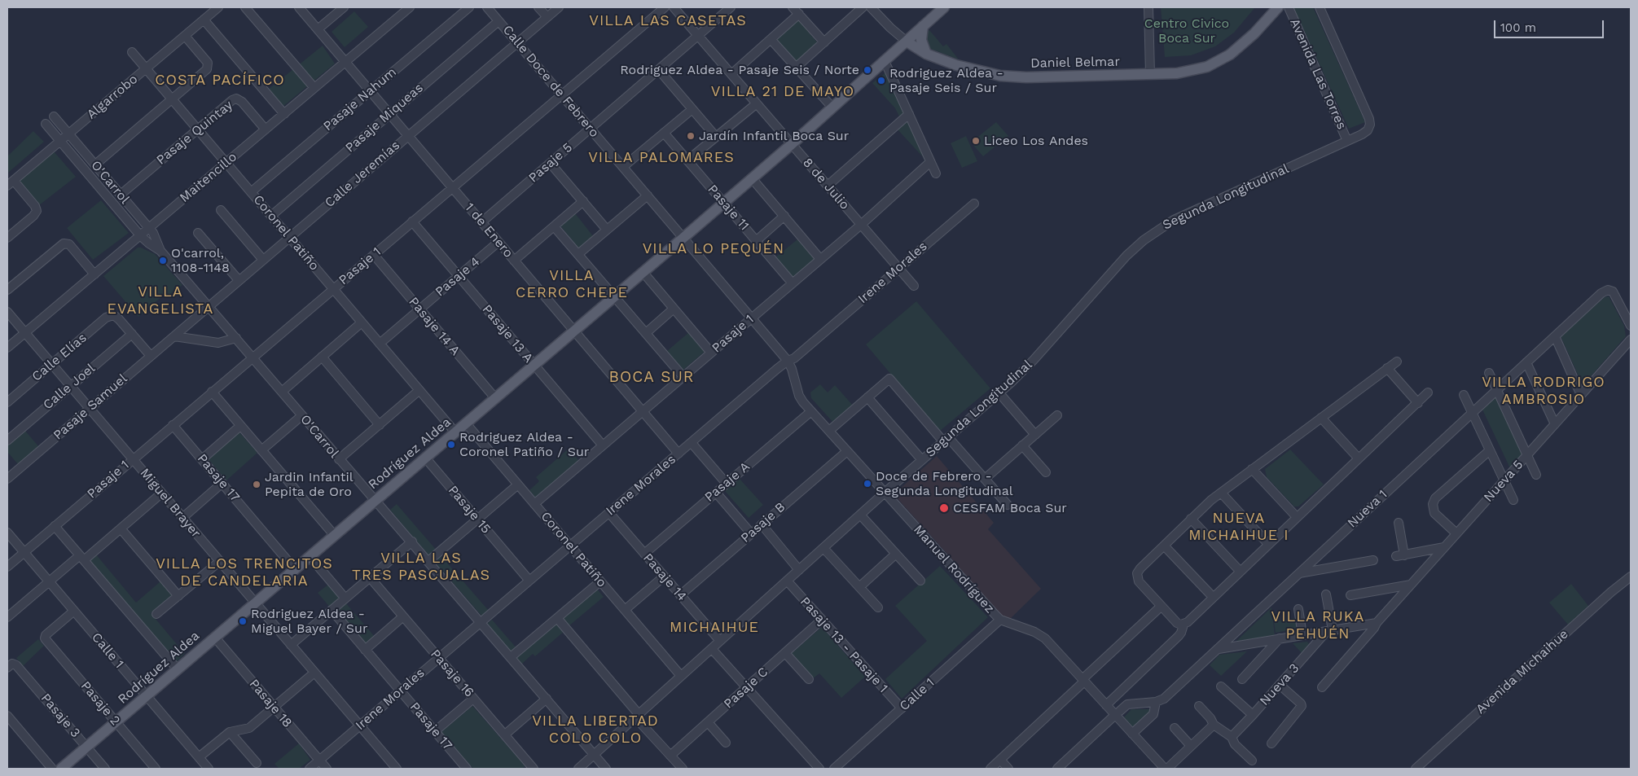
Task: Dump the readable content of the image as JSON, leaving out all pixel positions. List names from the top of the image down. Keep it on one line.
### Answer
{"streets":{"main road":["Daniel Belmar","Rodríguez Aldea"],"street":["Avenida Las Torres","Calle Doce de Febrero","Algarrobo","Pasaje Nahum","Pasaje Miqueas","Pasaje Quintay","Pasaje 5","Calle Jeremías","Maitencillo","O'Carrol","8 de Julio","Segunda Longitudinal","Pasaje 11","1 de Enero","Coronel Patiño","Pasaje 1","Irene Morales","Pasaje 4","Pasaje 14 A","Pasaje 13 A","Calle Elías","Calle Joel","Pasaje Samuel","Pasaje 17","Nueva 5","Pasaje A","Miguel Brayer","Nueva 1","Pasaje 15","Pasaje B","Manuel Rodríguez","Pasaje 14","Pasaje 13 - Pasaje 1","Calle 1","Avenida Michaihue","Pasaje 16","Nueva 3","Pasaje C","Pasaje 2","Pasaje 18","Pasaje 3"]},"crossings":[["Daniel Belmar","Rodríguez Aldea"],["Avenida Las Torres","Segunda Longitudinal"],["Calle Doce de Febrero","Pasaje Miqueas"],["Calle Doce de Febrero","Pasaje 5"],["Calle Doce de Febrero","Calle Jeremías"],["Calle Doce de Febrero","Pasaje 1"],["Calle Doce de Febrero","Irene Morales"],["Calle Doce de Febrero","Rodríguez Aldea"],["Calle Doce de Febrero","Manuel Rodríguez"],["Algarrobo","O'Carrol"],["Algarrobo","Coronel Patiño"],["Pasaje Nahum","1 de Enero"],["Pasaje Nahum","Coronel Patiño"],["Pasaje Miqueas","1 de Enero"],["Pasaje Miqueas","Coronel Patiño"],["Pasaje Quintay","Maitencillo"],["Pasaje Quintay","O'Carrol"],["Pasaje Quintay","Coronel Patiño"],["Pasaje 5","8 de Julio"],["Pasaje 5","1 de Enero"],["Calle Jeremías","O'Carrol"],["Calle Jeremías","1 de Enero"],["Calle Jeremías","Coronel Patiño"],["Calle Jeremías","Pasaje Samuel"],["Maitencillo","O'Carrol"],["Maitencillo","1 de Enero"],["Maitencillo","Coronel Patiño"],["Maitencillo","Miguel Brayer"],["O'Carrol","Segunda Longitudinal"],["O'Carrol","Pasaje 1"],["O'Carrol","Irene Morales"],["O'Carrol","Rodríguez Aldea"],["8 de Julio","Pasaje 1"],["8 de Julio","Irene Morales"],["8 de Julio","Rodríguez Aldea"],["Segunda Longitudinal","Coronel Patiño"],["Segunda Longitudinal","Manuel Rodríguez"],["Segunda Longitudinal","Pasaje 14"],["Segunda Longitudinal","Pasaje 13 - Pasaje 1"],["Pasaje 11","Pasaje 1"],["Pasaje 11","Rodríguez Aldea"],["1 de Enero","Pasaje 1"],["1 de Enero","Irene Morales"],["1 de Enero","Pasaje 4"],["1 de Enero","Rodríguez Aldea"],["Coronel Patiño","Pasaje 1"],["Coronel Patiño","Irene Morales"],["Coronel Patiño","Pasaje 4"],["Coronel Patiño","Rodríguez Aldea"],["Pasaje 1","Pasaje 14 A"],["Pasaje 1","Pasaje 13 A"],["Pasaje 1","Pasaje 17"],["Pasaje 1","Miguel Brayer"],["Pasaje 1","Calle 1"],["Irene Morales","Pasaje 17"],["Irene Morales","Miguel Brayer"],["Irene Morales","Pasaje 15"],["Irene Morales","Manuel Rodríguez"],["Irene Morales","Pasaje 14"],["Irene Morales","Pasaje 16"],["Irene Morales","Pasaje 18"],["Pasaje 4","Pasaje 14 A"],["Pasaje 4","Pasaje 13 A"],["Pasaje 14 A","Rodríguez Aldea"],["Pasaje 13 A","Rodríguez Aldea"],["Calle Elías","Calle Joel"],["Calle Elías","Miguel Brayer"],["Calle Joel","Miguel Brayer"],["Pasaje Samuel","Miguel Brayer"],["Rodríguez Aldea","Pasaje 17"],["Rodríguez Aldea","Miguel Brayer"],["Rodríguez Aldea","Pasaje 15"],["Rodríguez Aldea","Calle 1"],["Rodríguez Aldea","Pasaje 2"],["Rodríguez Aldea","Pasaje 18"],["Rodríguez Aldea","Pasaje 3"],["Pasaje A","Manuel Rodríguez"],["Pasaje A","Pasaje 14"],["Nueva 1","Manuel Rodríguez"],["Pasaje B","Manuel Rodríguez"],["Pasaje B","Pasaje 14"],["Manuel Rodríguez","Calle 1"],["Pasaje 13 - Pasaje 1","Calle 1"],["Pasaje 13 - Pasaje 1","Pasaje C"],["Calle 1","Pasaje 2"]],"districts":["VILLA LAS CASETAS","COSTA PACÍFICO","VILLA 21 DE MAYO","VILLA PALOMARES","VILLA LO PEQUÉN","VILLA CERRO CHEPE","VILLA EVANGELISTA","BOCA SUR","VILLA RODRIGO AMBROSIO","NUEVA MICHAIHUE I","VILLA LAS TRES PASCUALAS","VILLA LOS TRENCITOS DE CANDELARIA","VILLA RUKA PEHUÉN","MICHAIHUE","VILLA LIBERTAD COLO COLO"],"parks":["Centro Civico Boca Sur"],"places":["Rodriguez Aldea - Pasaje Seis / Norte","Rodriguez Aldea - Pasaje Seis / Sur","Jardín Infantil Boca Sur","Liceo Los Andes","O'carrol, 1108-1148","Rodriguez Aldea - Coronel Patiño / Sur","Doce de Febrero - Segunda Longitudinal","Jardin Infantil Pepita de Oro","CESFAM Boca Sur","Rodriguez Aldea - Miguel Bayer / Sur"],"scale_bar":"100 m"}
